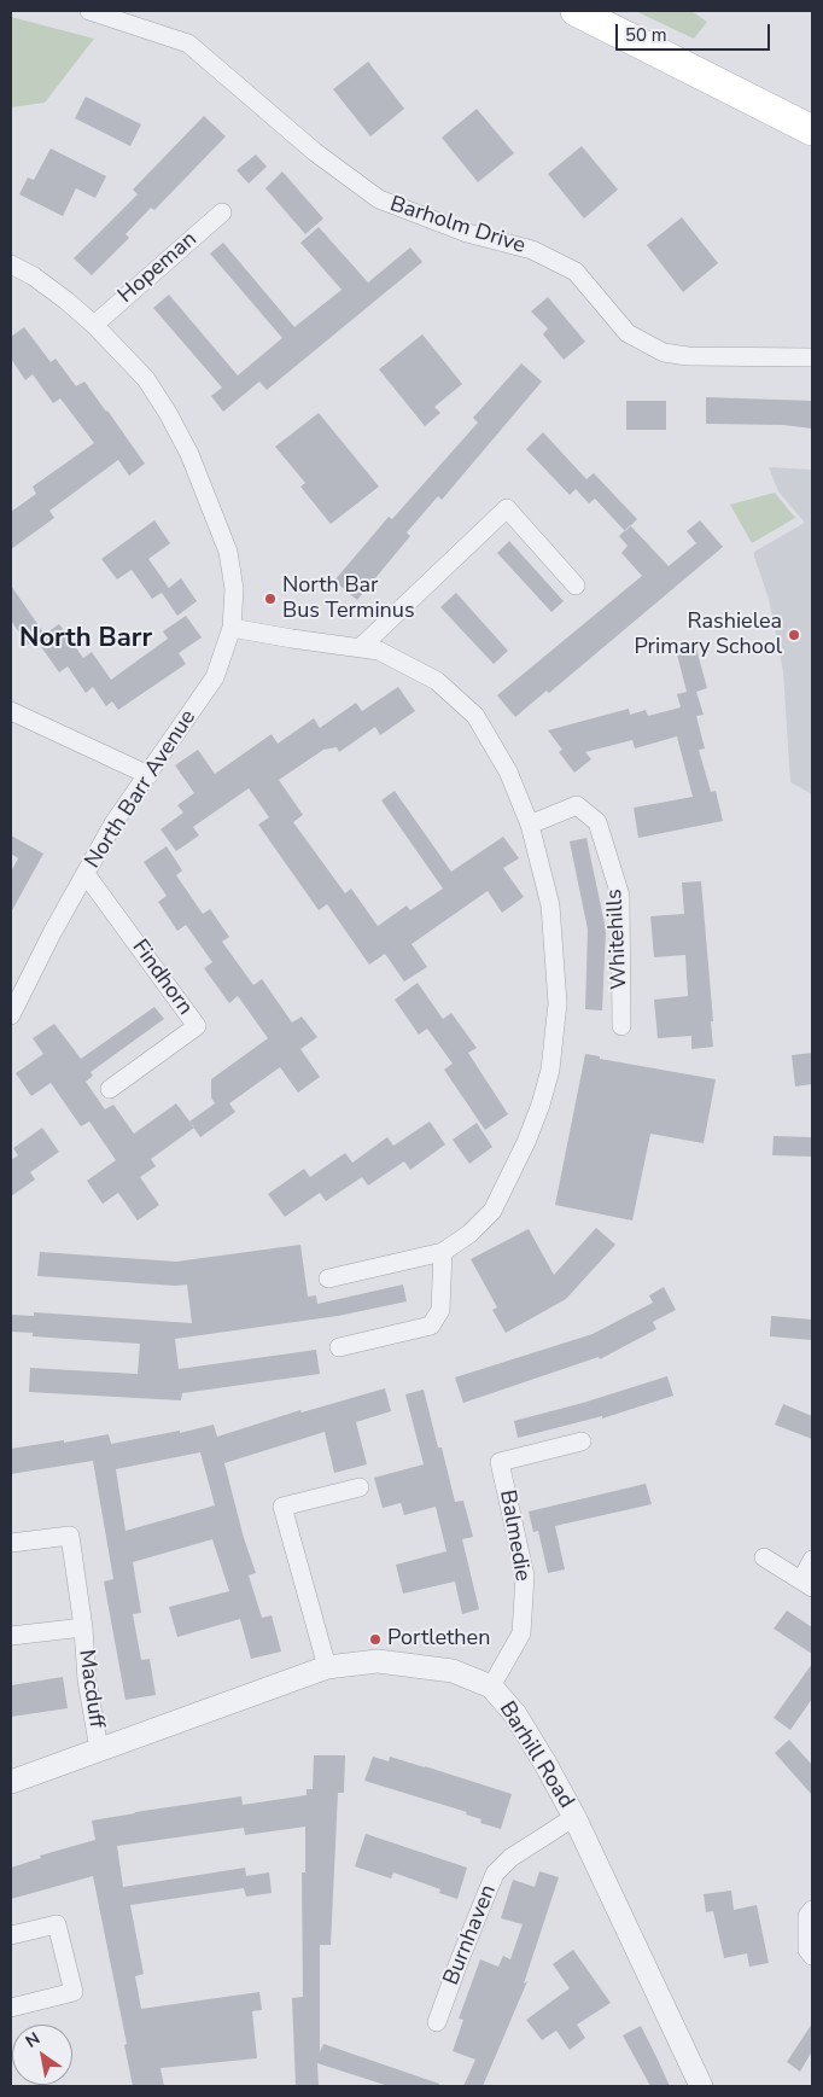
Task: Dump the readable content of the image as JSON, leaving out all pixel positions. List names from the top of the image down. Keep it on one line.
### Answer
{"streets":{"street":["Barholm Drive","Hopeman","North Barr Avenue","Whitehills","Findhorn","Balmedie","Macduff","Barhill Road","Burnhaven"]},"crossings":[["Hopeman","North Barr Avenue"],["North Barr Avenue","Findhorn"],["Balmedie","Barhill Road"],["Macduff","Barhill Road"],["Barhill Road","Burnhaven"]],"districts":["North Barr"],"places":["North Bar Bus Terminus","Rashielea Primary School","Portlethen"],"scale_bar":"50 m","north":"top left"}
